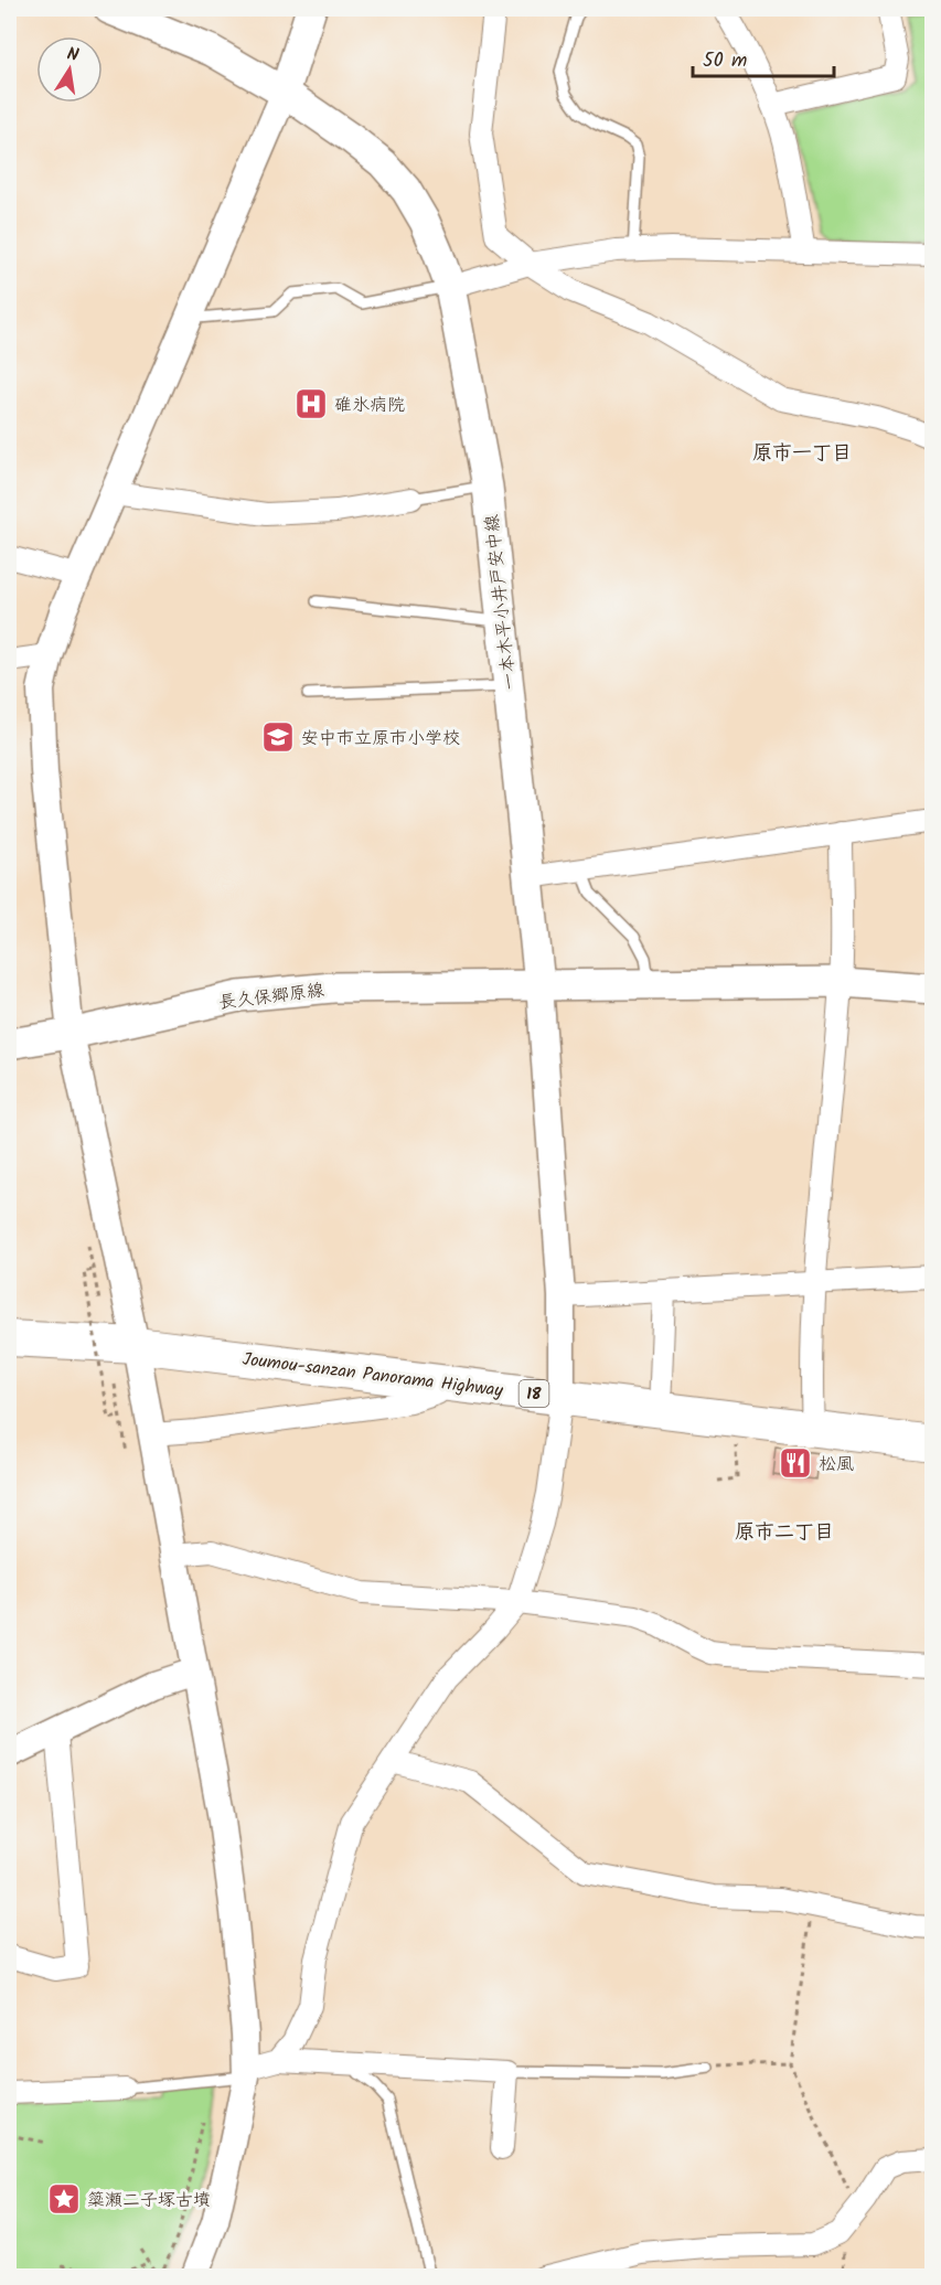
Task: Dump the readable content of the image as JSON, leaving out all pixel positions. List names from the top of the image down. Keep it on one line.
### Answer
{"streets":{"highway":["Joumou-sanzan Panorama Highway","18"],"main road":["一本木平小井戸安中線","長久保郷原線"]},"crossings":[["一本木平小井戸安中線","長久保郷原線"]],"districts":["原市一丁目","原市二丁目"],"places":{"hospital":["碓氷病院"],"school or university":["安中市立原市小学校"],"restaurant":["松風"],"place":["簗瀬二子塚古墳"]},"scale_bar":"50 m","north":"top"}
